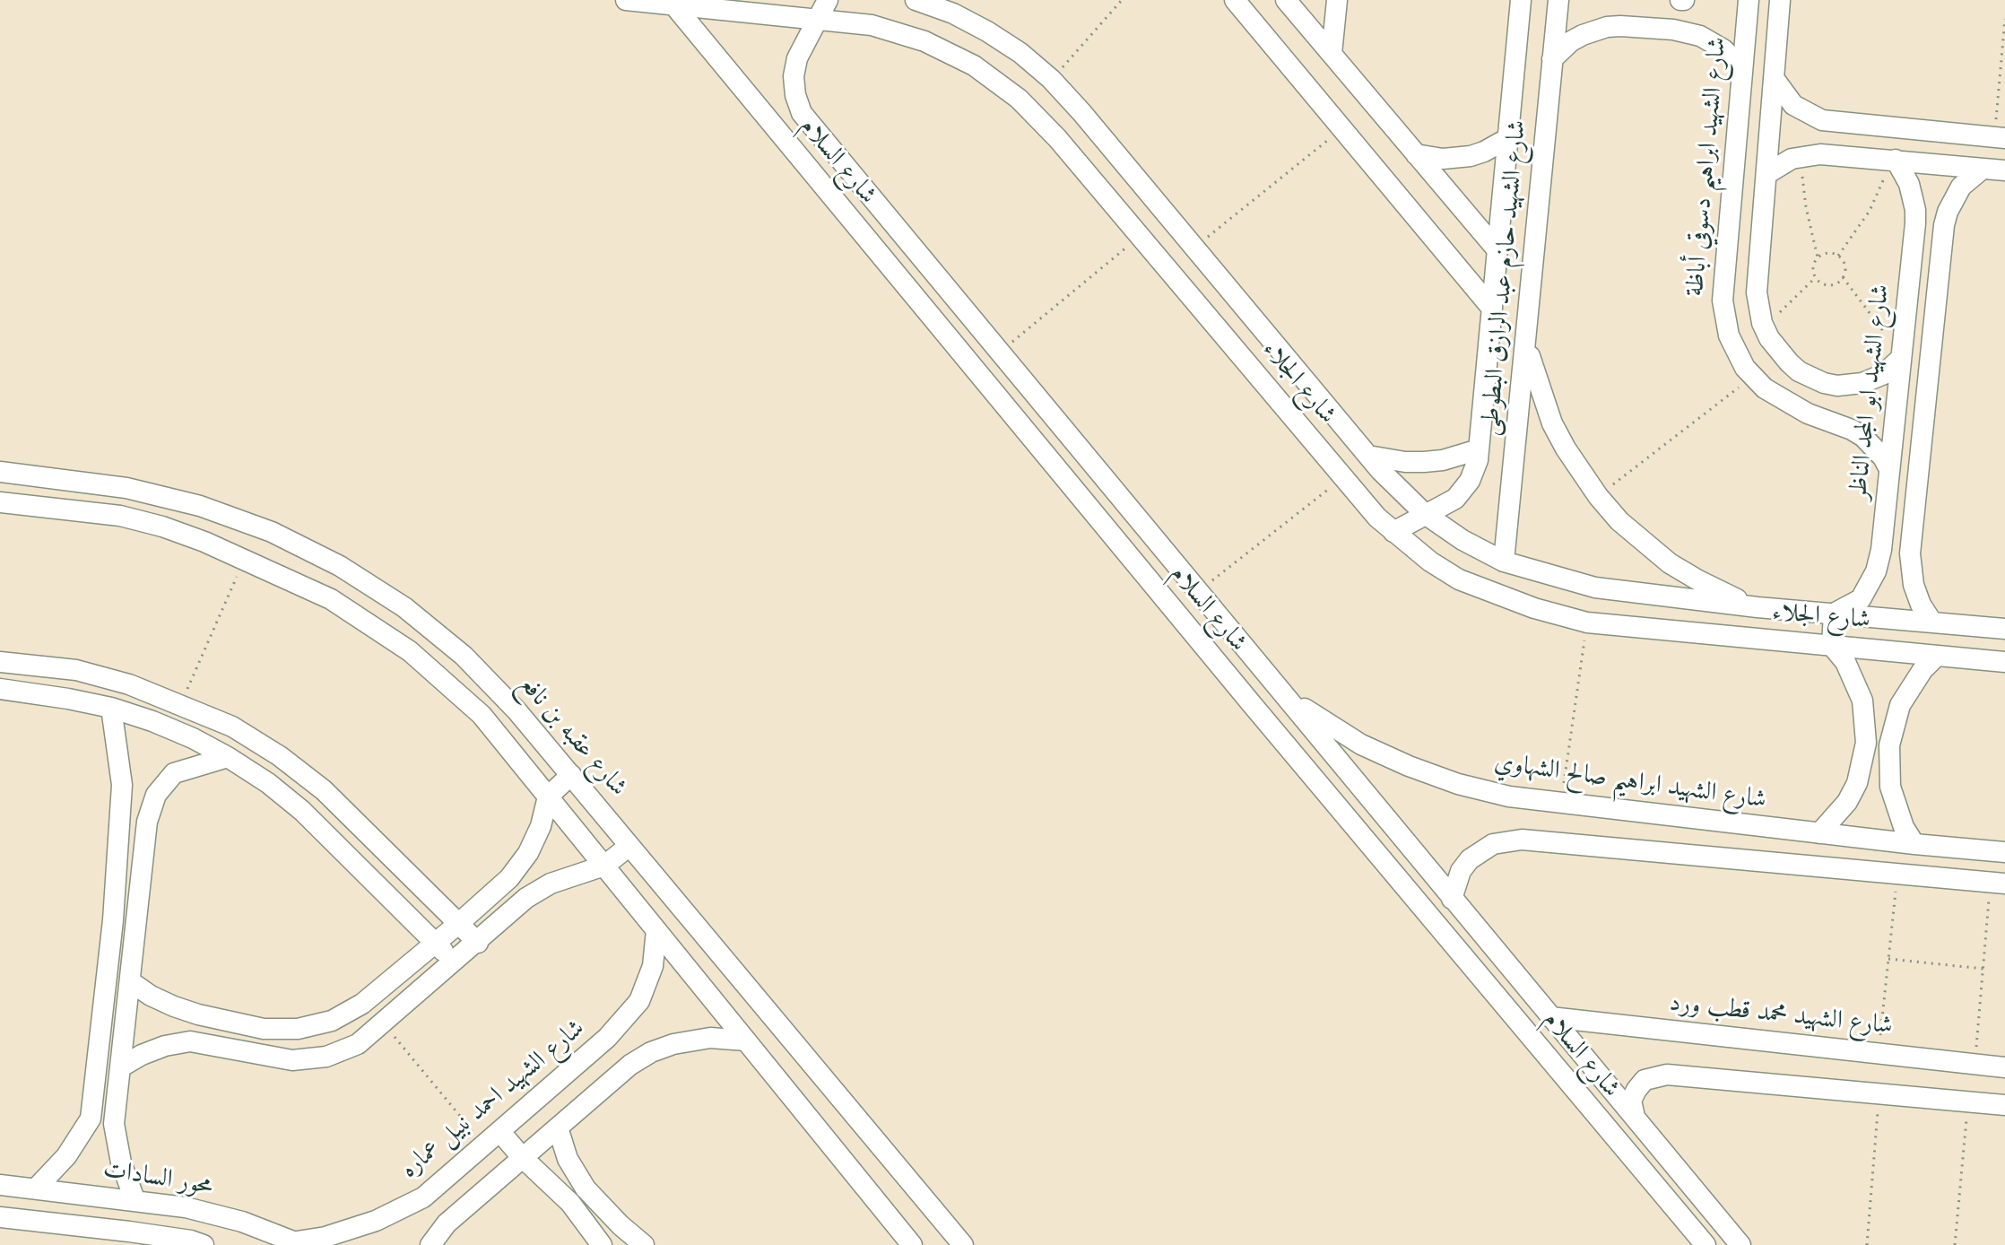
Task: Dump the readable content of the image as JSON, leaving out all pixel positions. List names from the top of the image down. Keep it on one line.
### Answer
{"streets":{"street":["شارع السلام","شارع الشهيد ابراهيم دسوقي أباظة","شارع الشهيد حازم عبد الرازق البطوطى","شارع الجلاء","شارع الشهيد ابو المجد الناظر","شارع عقبه بن نافع","شارع الشهيد ابراهيم صالح الشهاوي","شارع الشهيد محمد قطب ورد","شارع الشهيد احمد نبيل عماره","محور السادات"]},"crossings":[["شارع السلام","شارع الجلاء"],["شارع السلام","شارع الشهيد ابراهيم صالح الشهاوي"],["شارع السلام","شارع الشهيد محمد قطب ورد"],["شارع الشهيد ابراهيم دسوقي أباظة","شارع الشهيد ابو المجد الناظر"],["شارع الشهيد حازم عبد الرازق البطوطى","شارع الجلاء"],["شارع الجلاء","شارع الشهيد ابو المجد الناظر"],["شارع الشهيد احمد نبيل عماره","محور السادات"]]}
